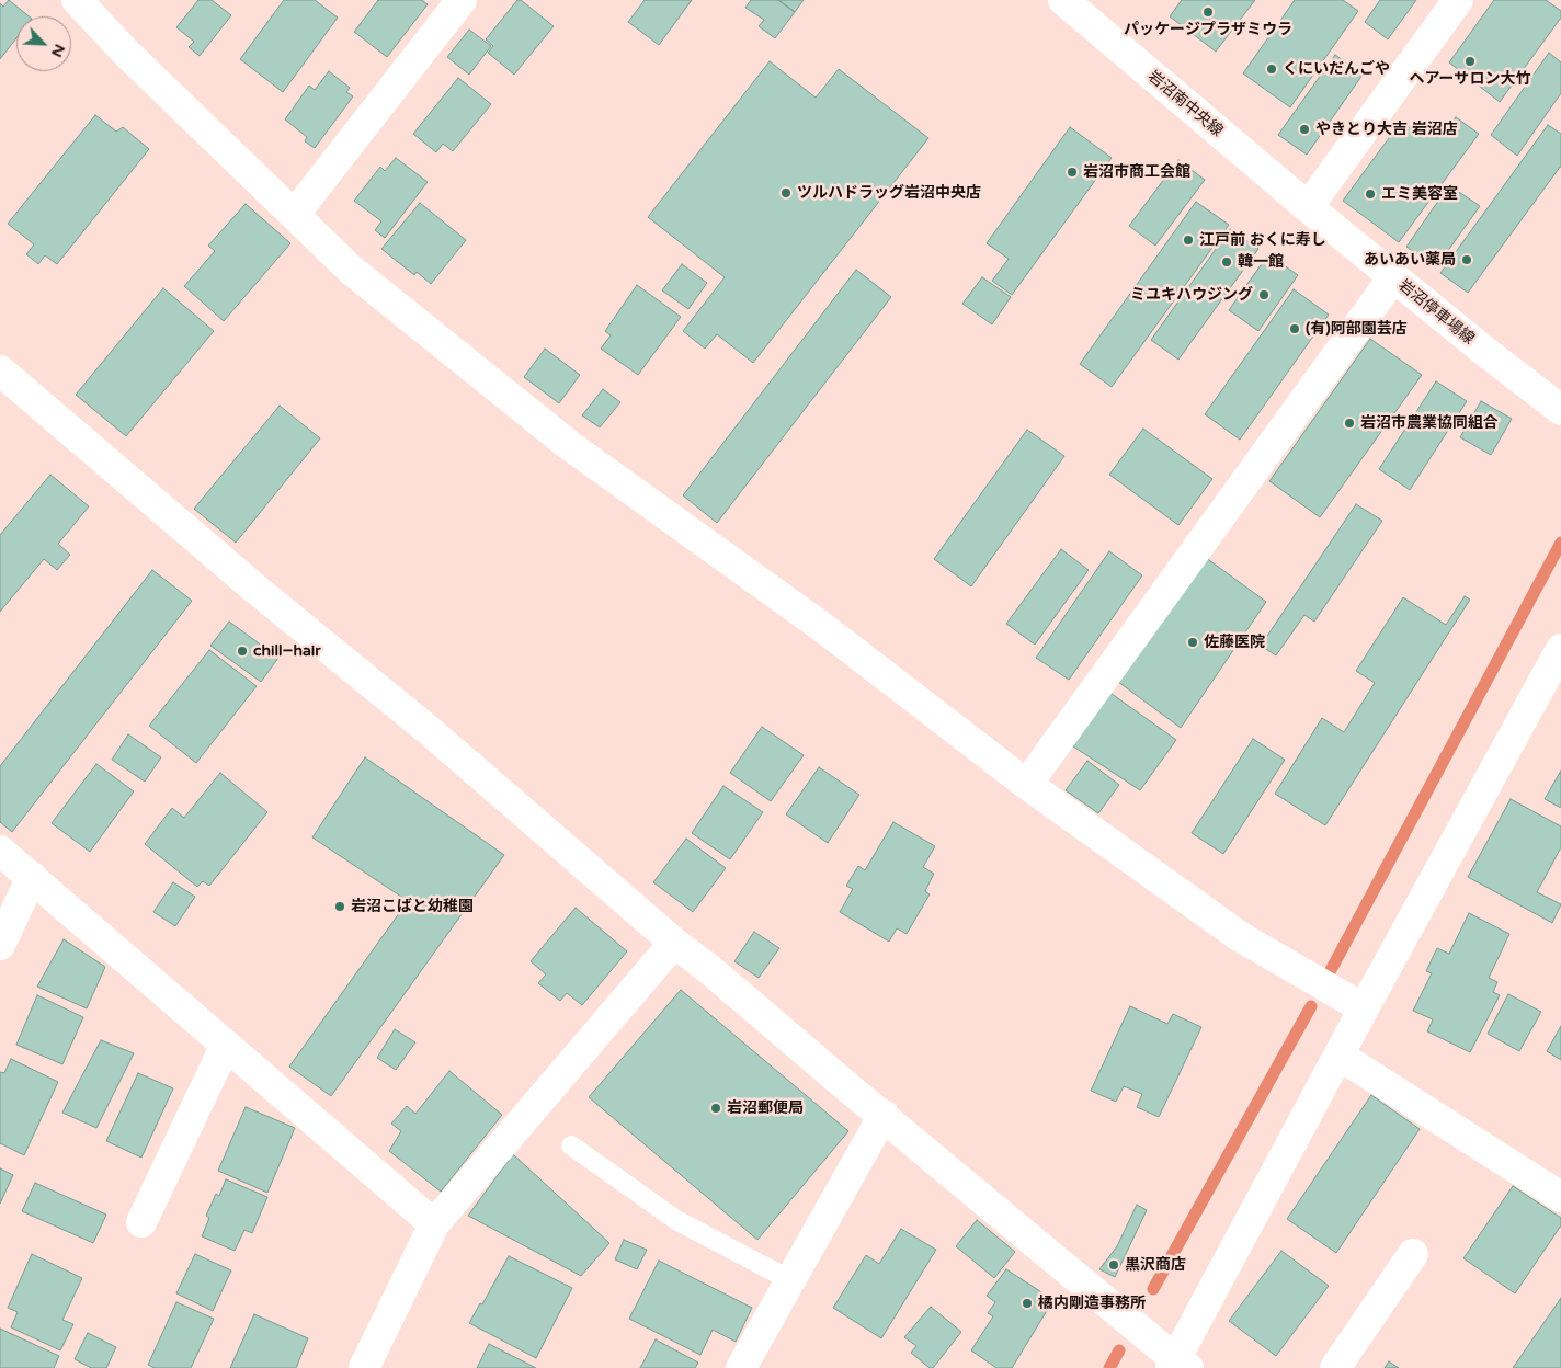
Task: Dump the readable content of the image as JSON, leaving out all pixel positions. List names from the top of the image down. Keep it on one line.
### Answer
{"streets":{"street":["岩沼南中央線","岩沼停車場線"]},"crossings":[["岩沼南中央線","岩沼停車場線"]],"places":["パッケージプラザミウラ","ヘアーサロン大竹","くにいだんごや","やきとり大吉 岩沼店","岩沼市商工会館","ツルハドラッグ岩沼中央店","エミ美容室","江戸前 おくに寿し","あいあい薬局","韓一館","ミユキハウジング","(有)阿部園芸店","岩沼市農業協同組合","佐藤医院","chill−hair","岩沼こばと幼稚園","岩沼郵便局","黒沢商店","橘内剛造事務所"],"north":"bottom right"}
